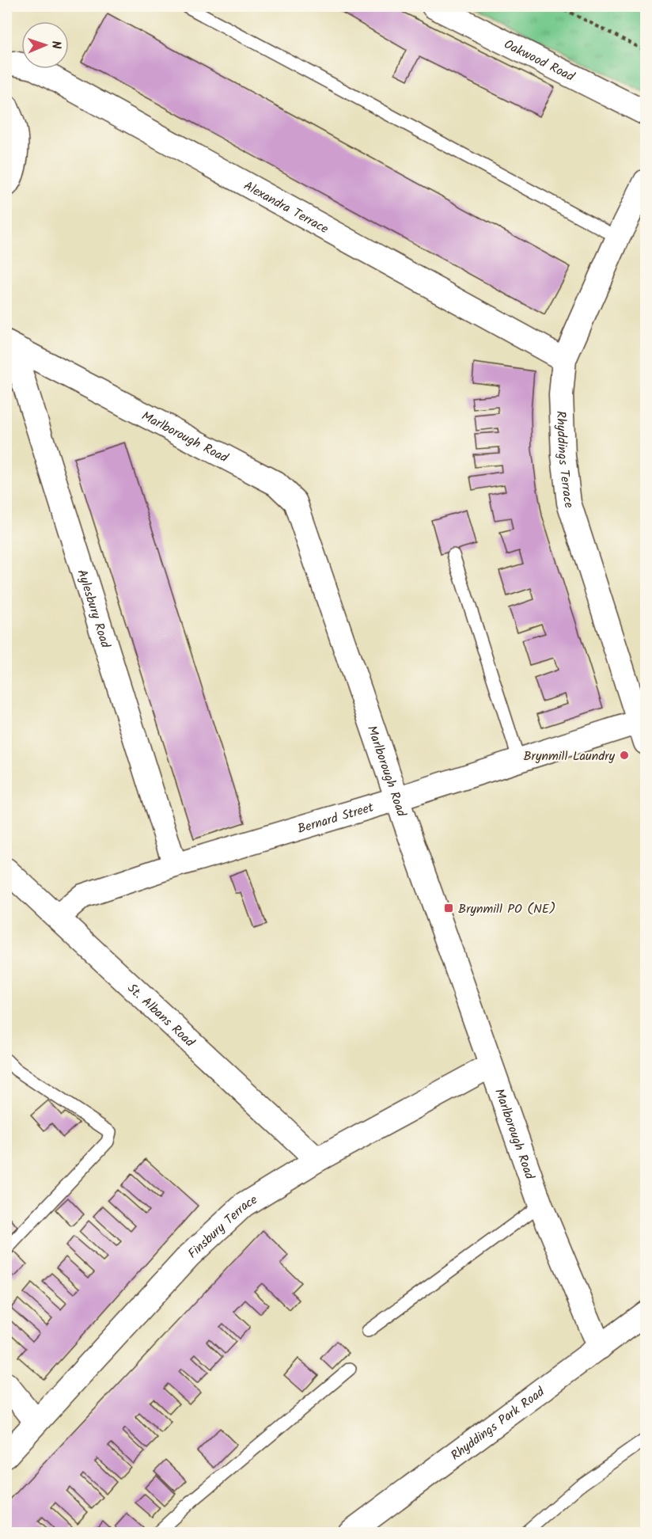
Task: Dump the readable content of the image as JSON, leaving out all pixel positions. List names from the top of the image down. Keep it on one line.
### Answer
{"streets":{"street":["Oakwood Road","Alexandra Terrace","Marlborough Road","Rhyddings Terrace","Aylesbury Road","Bernard Street","St. Albans Road","Finsbury Terrace","Rhyddings Park Road"]},"crossings":[["Alexandra Terrace","Rhyddings Terrace"],["Marlborough Road","Aylesbury Road"],["Marlborough Road","Bernard Street"],["Marlborough Road","Finsbury Terrace"],["Marlborough Road","Rhyddings Park Road"],["Rhyddings Terrace","Bernard Street"],["Aylesbury Road","Bernard Street"],["Bernard Street","St. Albans Road"],["St. Albans Road","Finsbury Terrace"]],"places":{"other":["Brynmill Laundry"],"transit":["Brynmill PO (NE)"]},"north":"right"}
